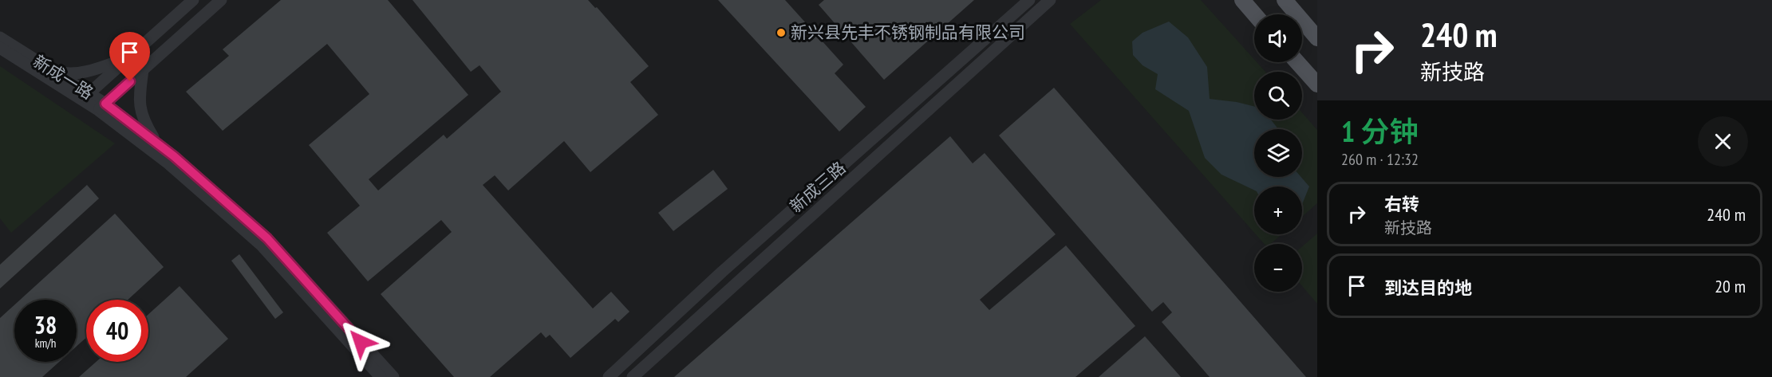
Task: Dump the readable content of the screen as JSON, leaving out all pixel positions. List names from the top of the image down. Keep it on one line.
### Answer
{"streets":{"street":["新成一路","新成三路"]},"places":["新兴县先丰不锈钢制品有限公司"],"page":{"turn":["240 m","新技路"],"map_buttons":["+","−"],"heading":["1 分钟","260 m · 12:32"],"list":[{"name":"右转","note":"新技路","value":"240 m"},{"name":"到达目的地","value":"20 m"}],"speed":"38 km/h","limit":"40"}}
